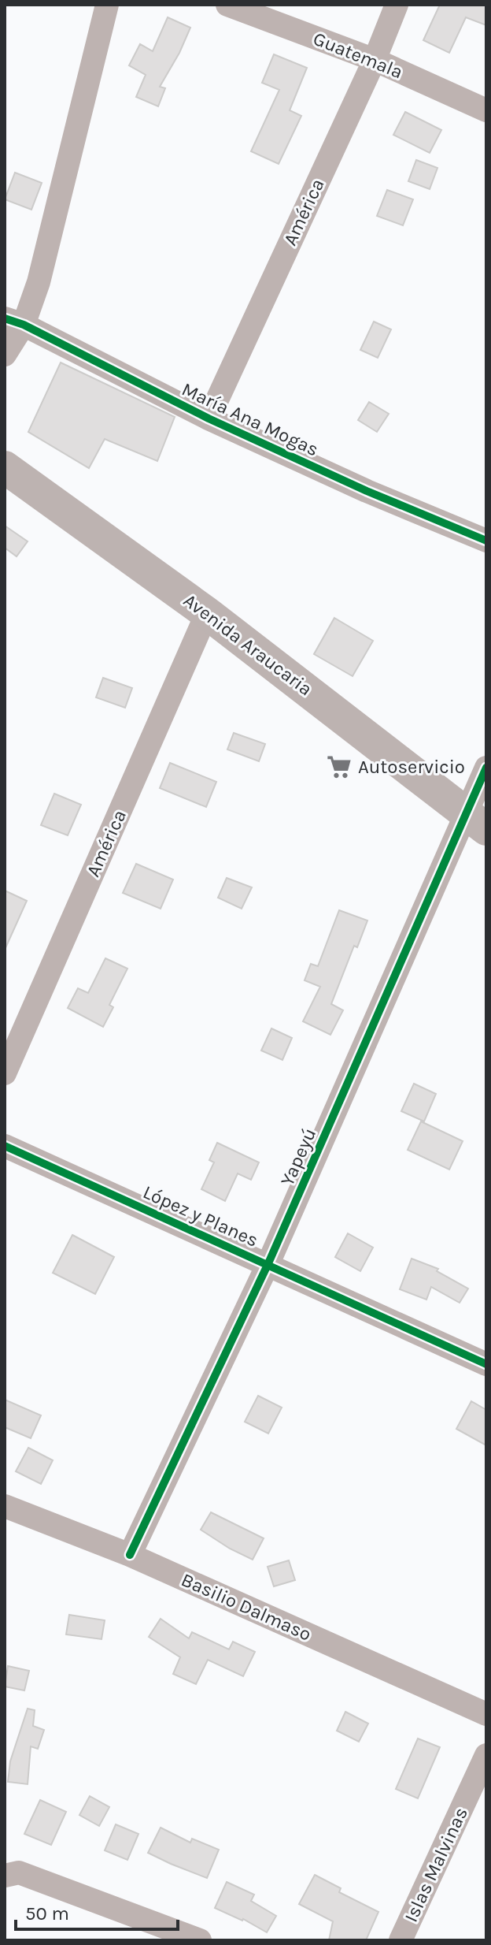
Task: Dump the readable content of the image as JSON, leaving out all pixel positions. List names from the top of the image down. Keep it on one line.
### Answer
{"streets":{"main road":["Avenida Araucaria"],"street":["Guatemala","América","María Ana Mogas","Yapeyú","López y Planes","Basilio Dalmaso","Islas Malvinas"]},"crossings":[["Guatemala","América"],["América","María Ana Mogas"],["América","Avenida Araucaria"],["Avenida Araucaria","Yapeyú"],["Yapeyú","López y Planes"],["Yapeyú","Basilio Dalmaso"]],"places":{"supermarket":["Autoservicio"]},"scale_bar":"50 m"}
